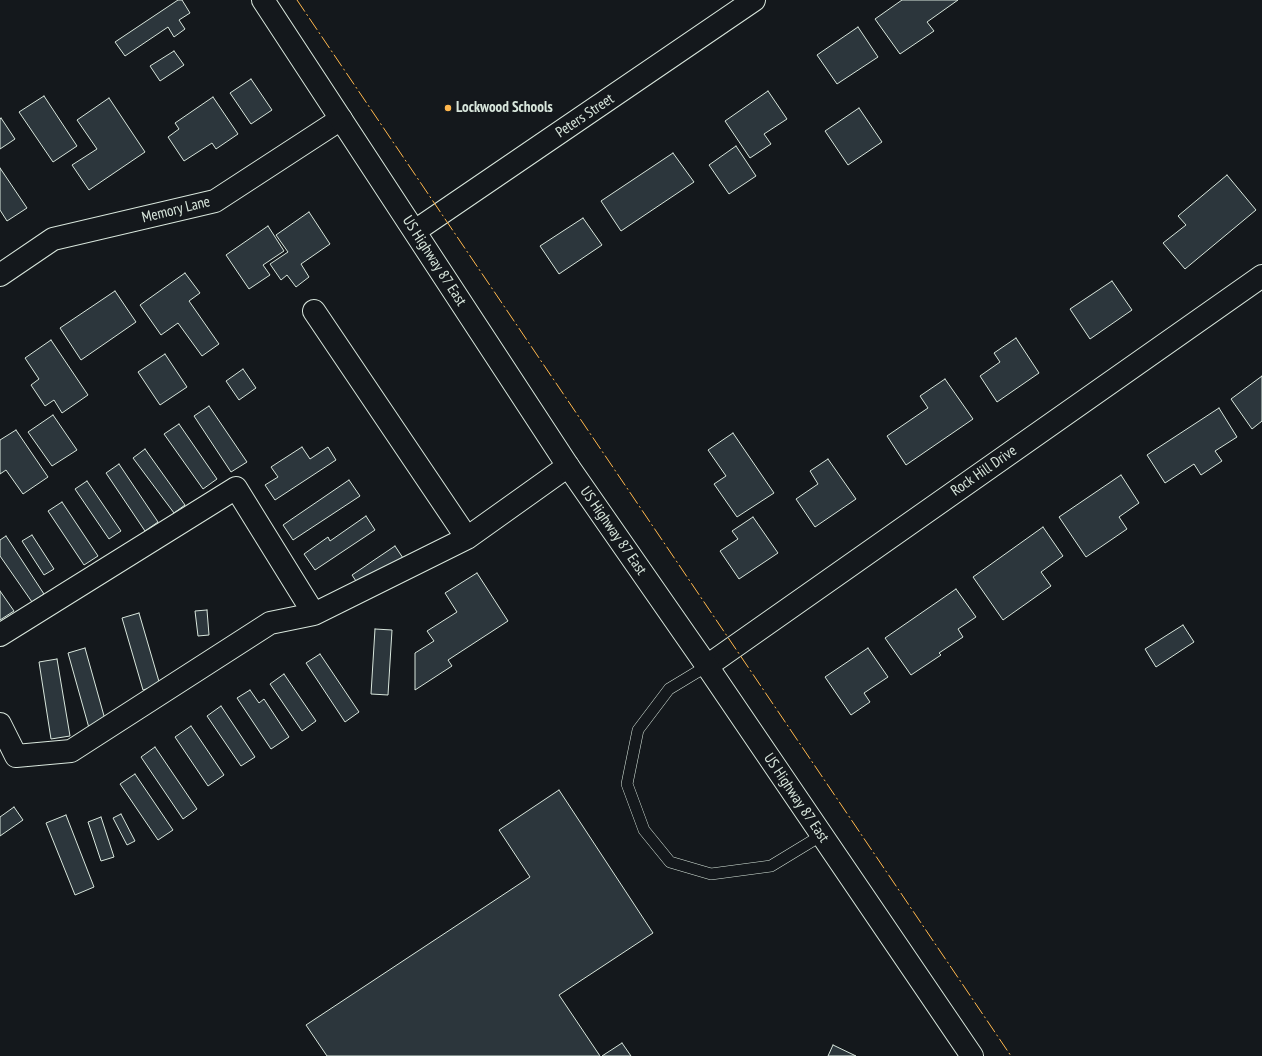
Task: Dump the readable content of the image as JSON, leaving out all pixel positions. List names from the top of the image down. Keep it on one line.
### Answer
{"streets":{"street":["Peters Street","Memory Lane","US Highway 87 East","Rock Hill Drive"]},"crossings":[["Peters Street","US Highway 87 East"],["Memory Lane","US Highway 87 East"],["US Highway 87 East","Rock Hill Drive"]],"places":["Lockwood Schools"]}
